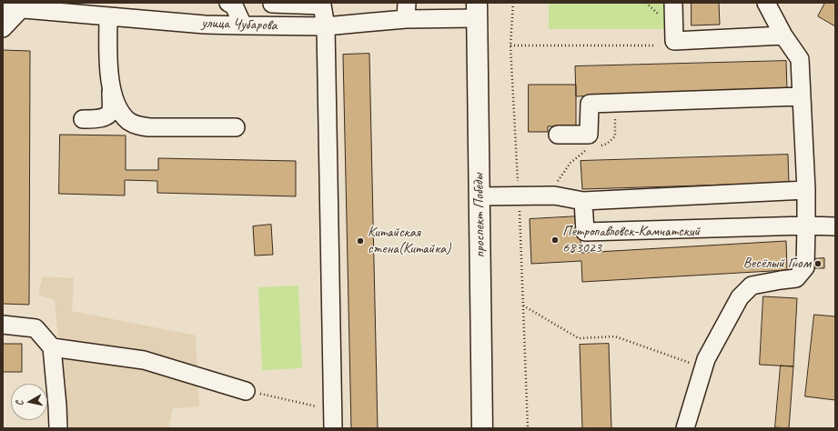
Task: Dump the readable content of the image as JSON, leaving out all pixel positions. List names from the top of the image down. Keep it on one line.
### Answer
{"streets":{"main road":["проспект Победы"],"street":["улица Чубарова"]},"crossings":[["улица Чубарова","проспект Победы"]],"places":["Петропавловск-Камчатский 683023","Китайская стена(Китайка)","Весёлый Гном"],"north":"left"}
